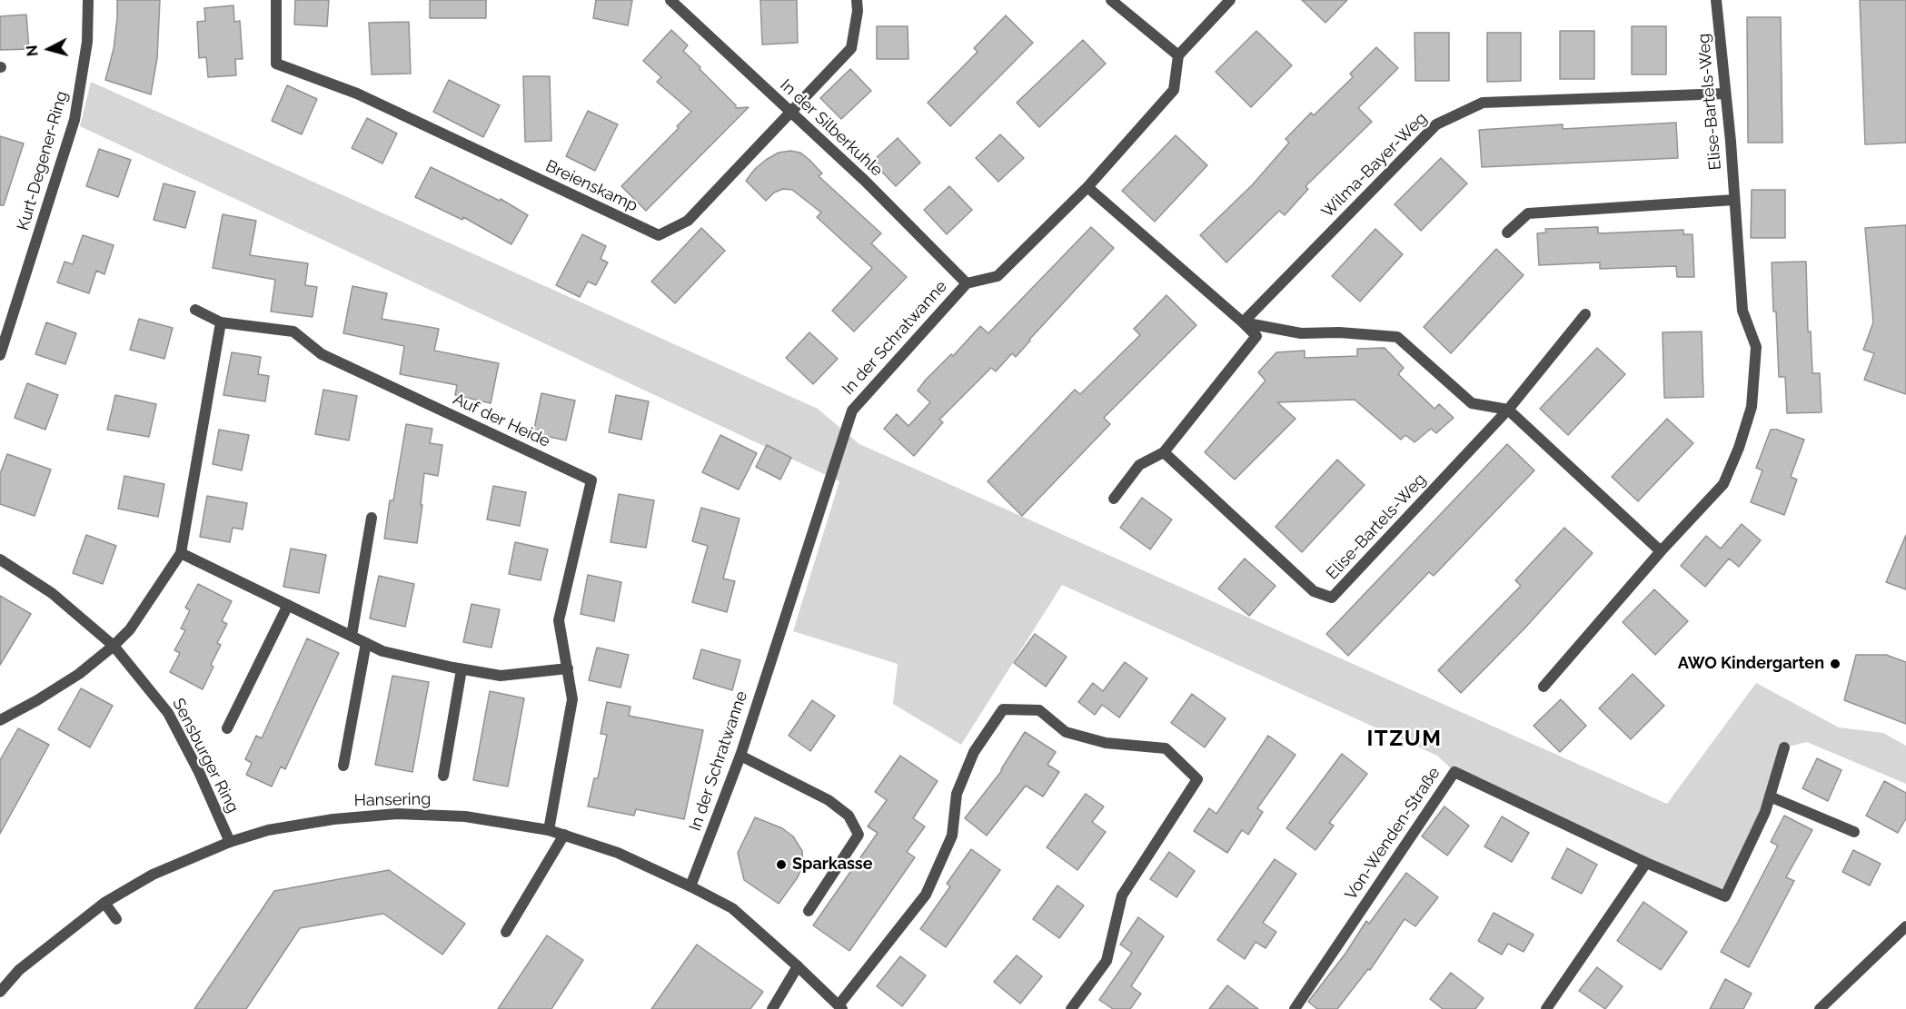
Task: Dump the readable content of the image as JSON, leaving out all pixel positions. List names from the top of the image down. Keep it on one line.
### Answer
{"streets":{"street":["Elise-Bartels-Weg","In der Silberkuhle","Kurt-Degener-Ring","Wilma-Bayer-Weg","Breienskamp","In der Schratwanne","Auf der Heide","Sensburger Ring","Hansering","Von-Wenden-Straße"]},"crossings":[["Elise-Bartels-Weg","Wilma-Bayer-Weg"],["In der Silberkuhle","Breienskamp"],["In der Silberkuhle","In der Schratwanne"],["In der Schratwanne","Hansering"],["Auf der Heide","Hansering"],["Sensburger Ring","Hansering"]],"districts":["ITZUM"],"places":["AWO Kindergarten","Sparkasse"],"north":"left"}
